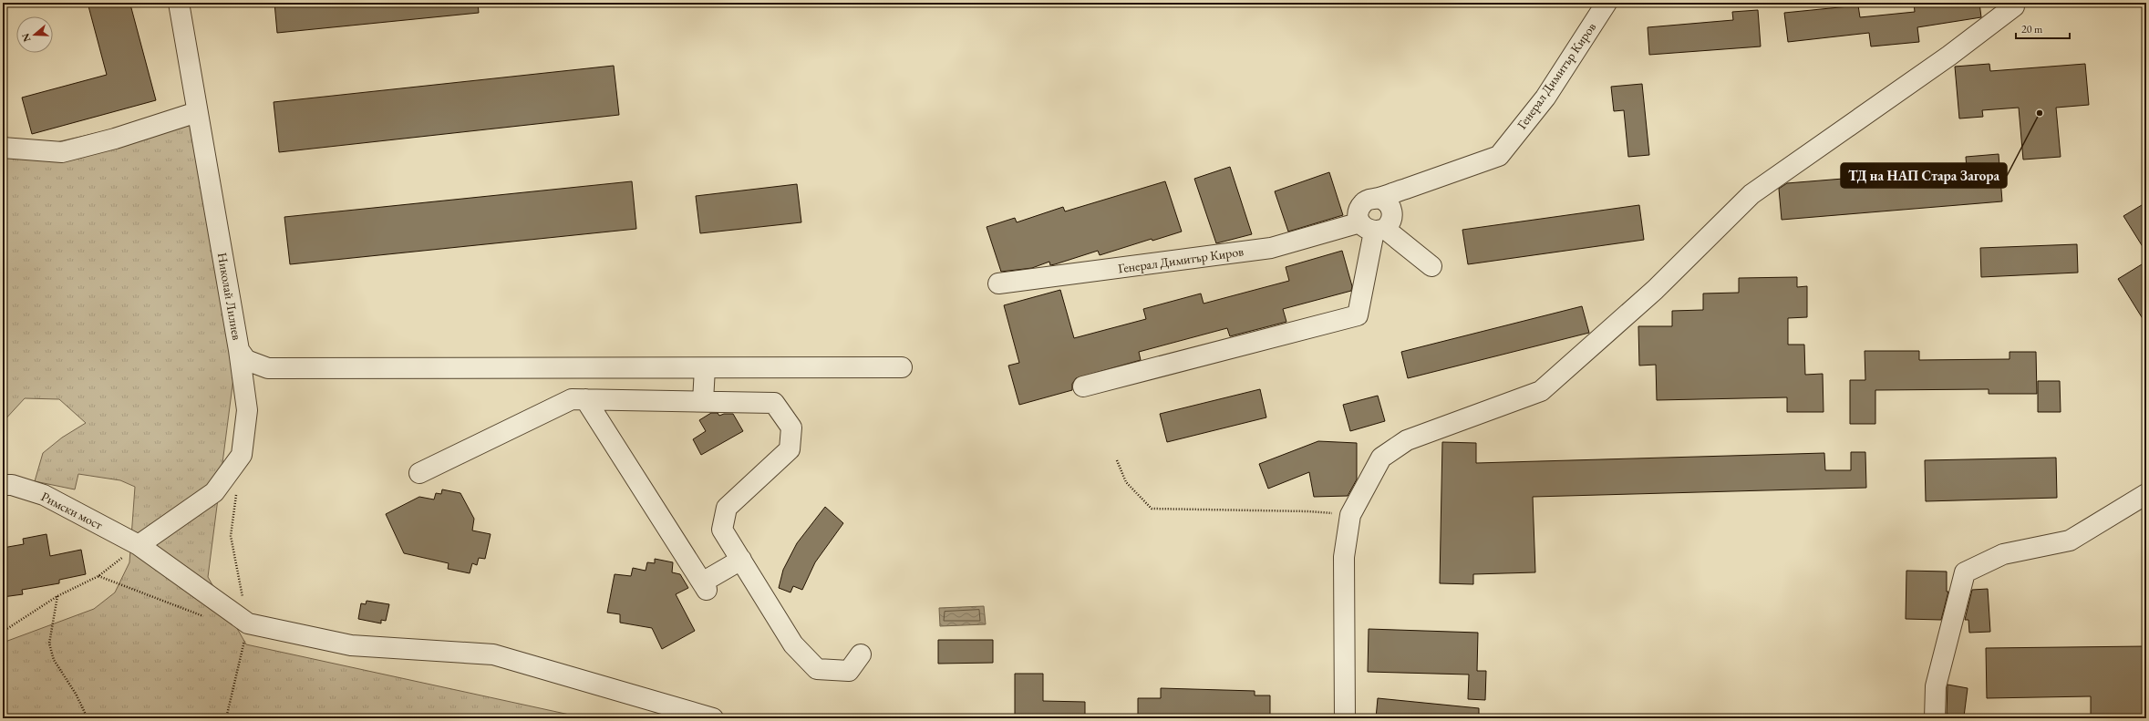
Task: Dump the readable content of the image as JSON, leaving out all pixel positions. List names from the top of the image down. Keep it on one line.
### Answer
{"streets":{"street":["Генерал Димитър Киров","Николай Лилиев","Римски мост"]},"crossings":[["Николай Лилиев","Римски мост"]],"places":["ТД на НАП Стара Загора"],"scale_bar":"20 m","north":"left"}
